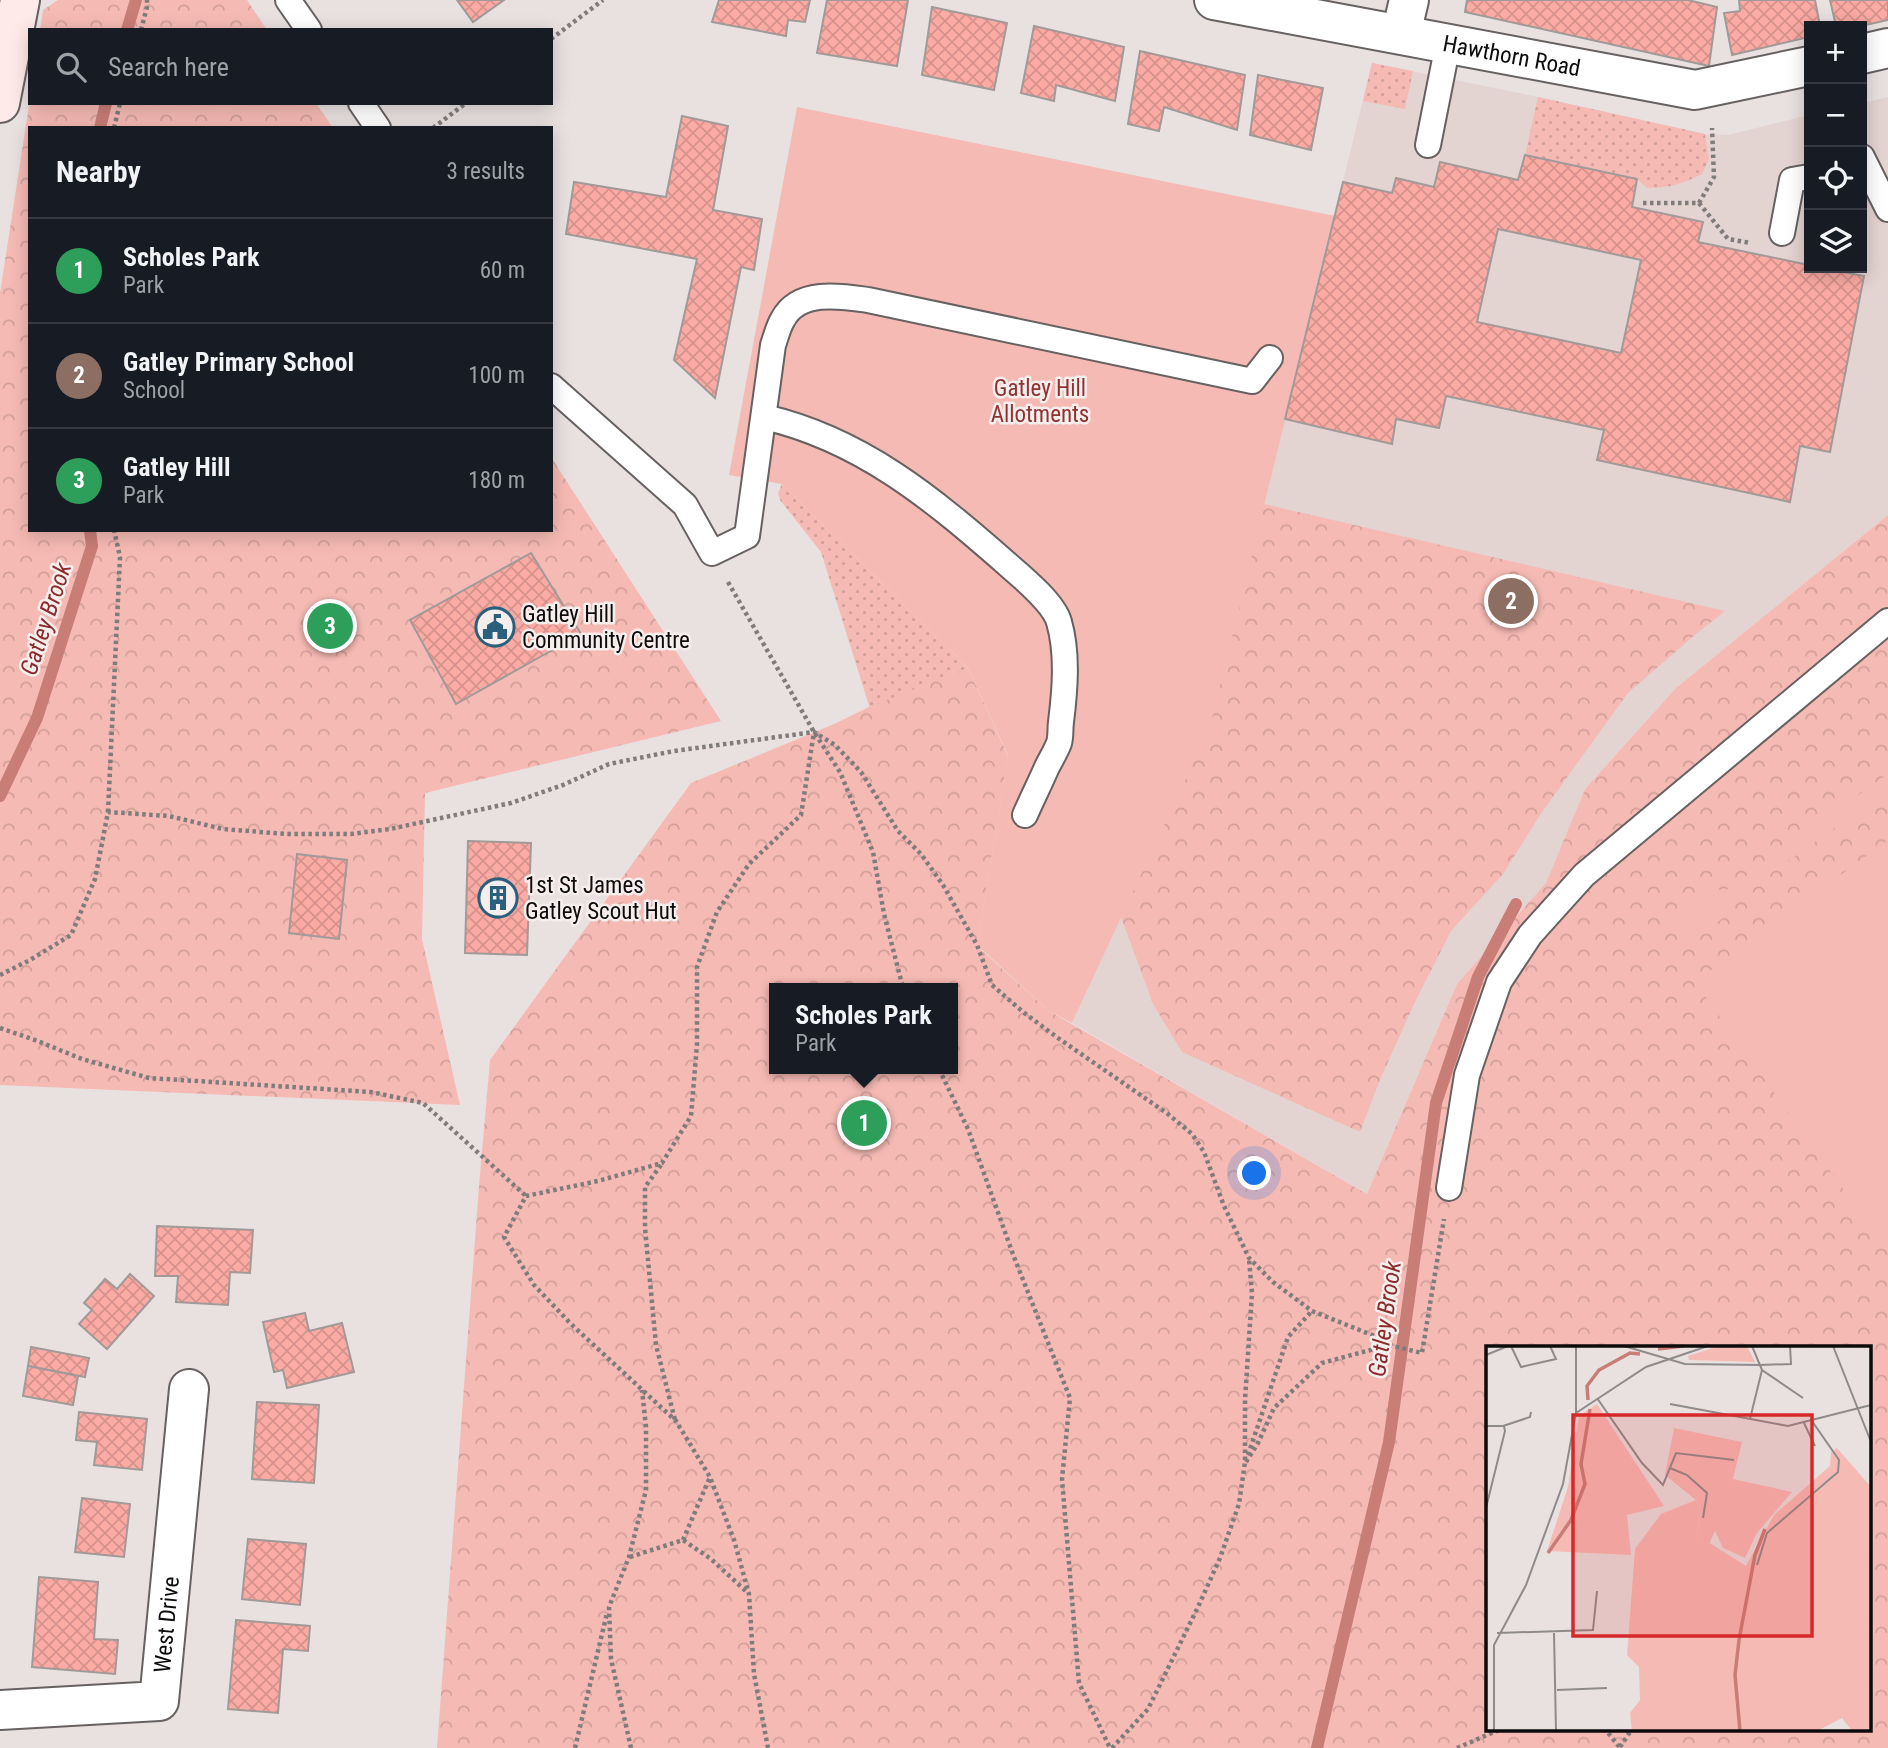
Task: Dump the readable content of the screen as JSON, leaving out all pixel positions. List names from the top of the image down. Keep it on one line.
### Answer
{"streets":{"street":["Hawthorn Road","West Drive"]},"water":["Gatley Brook"],"parks":["Gatley Hill Allotments"],"places":{"public building":["Gatley Hill Community Centre"],"building":["1st St James Gatley Scout Hut"]},"page":{"map_buttons":["+","−"],"search":"Search here","heading":["Nearby","3 results"],"list":[{"mark":"1","name":"Scholes Park","note":"Park","value":"60 m"},{"mark":"2","name":"Gatley Primary School","note":"School","value":"100 m"},{"mark":"3","name":"Gatley Hill","note":"Park","value":"180 m"}],"pins":["2","3","1"],"popup":["Scholes Park","Park"]}}
